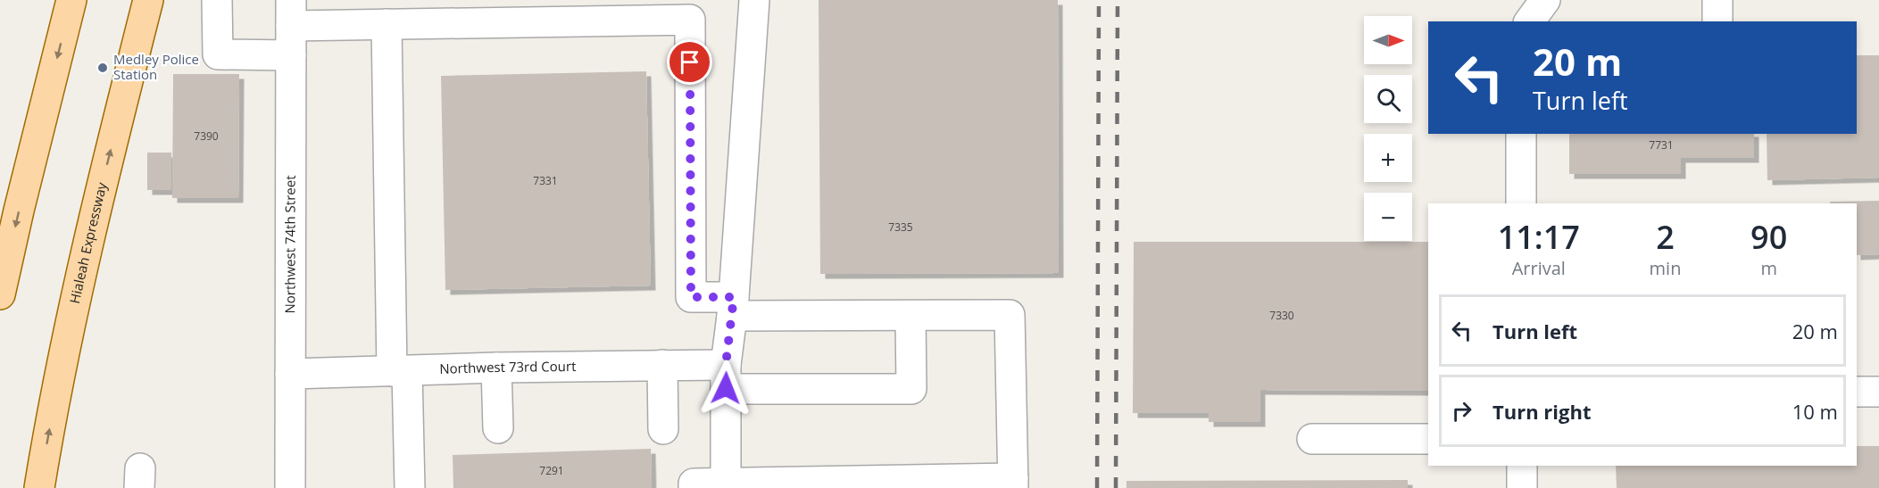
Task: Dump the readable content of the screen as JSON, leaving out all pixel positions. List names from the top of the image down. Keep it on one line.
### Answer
{"streets":{"main road":["Hialeah Expressway"],"street":["Northwest 74th Street","Northwest 73rd Court"]},"crossings":[["Northwest 74th Street","Northwest 73rd Court"]],"places":["Medley Police Station"],"house_numbers":["7390","7731","7331","7335","7330","7291"],"north":"right","page":{"map_buttons":["+","−"],"turn":["20 m","Turn left"],"eta":["11:17","Arrival","2","min","90","m"],"list":[{"name":"Turn left","value":"20 m"},{"name":"Turn right","value":"10 m"}]}}
